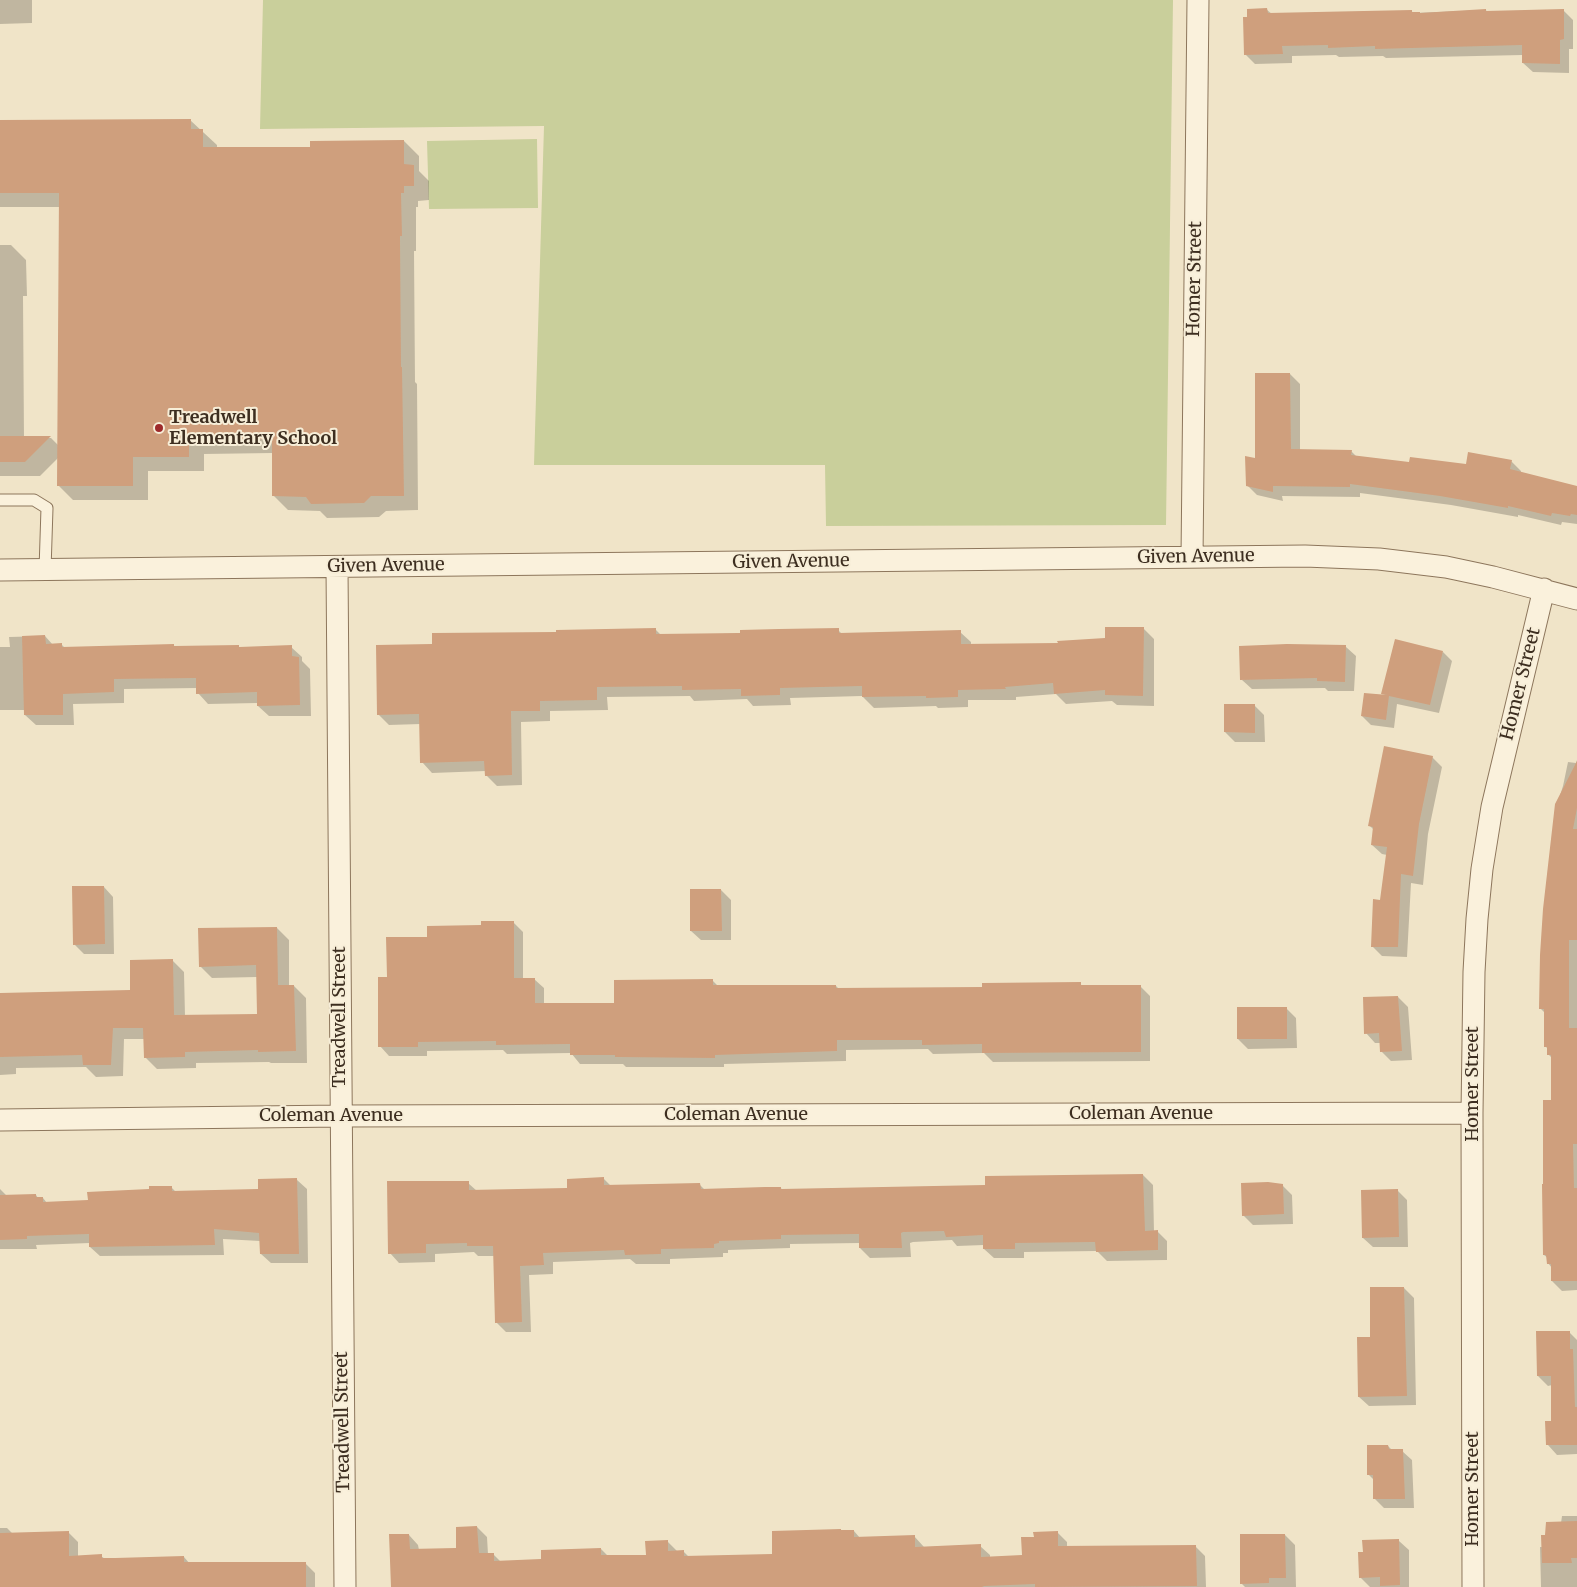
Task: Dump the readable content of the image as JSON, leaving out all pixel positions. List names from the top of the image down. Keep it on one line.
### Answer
{"streets":{"street":["Homer Street","Given Avenue","Treadwell Street","Coleman Avenue"]},"crossings":[["Homer Street","Given Avenue"],["Homer Street","Coleman Avenue"],["Given Avenue","Treadwell Street"],["Treadwell Street","Coleman Avenue"]],"places":["Treadwell Elementary School"]}
